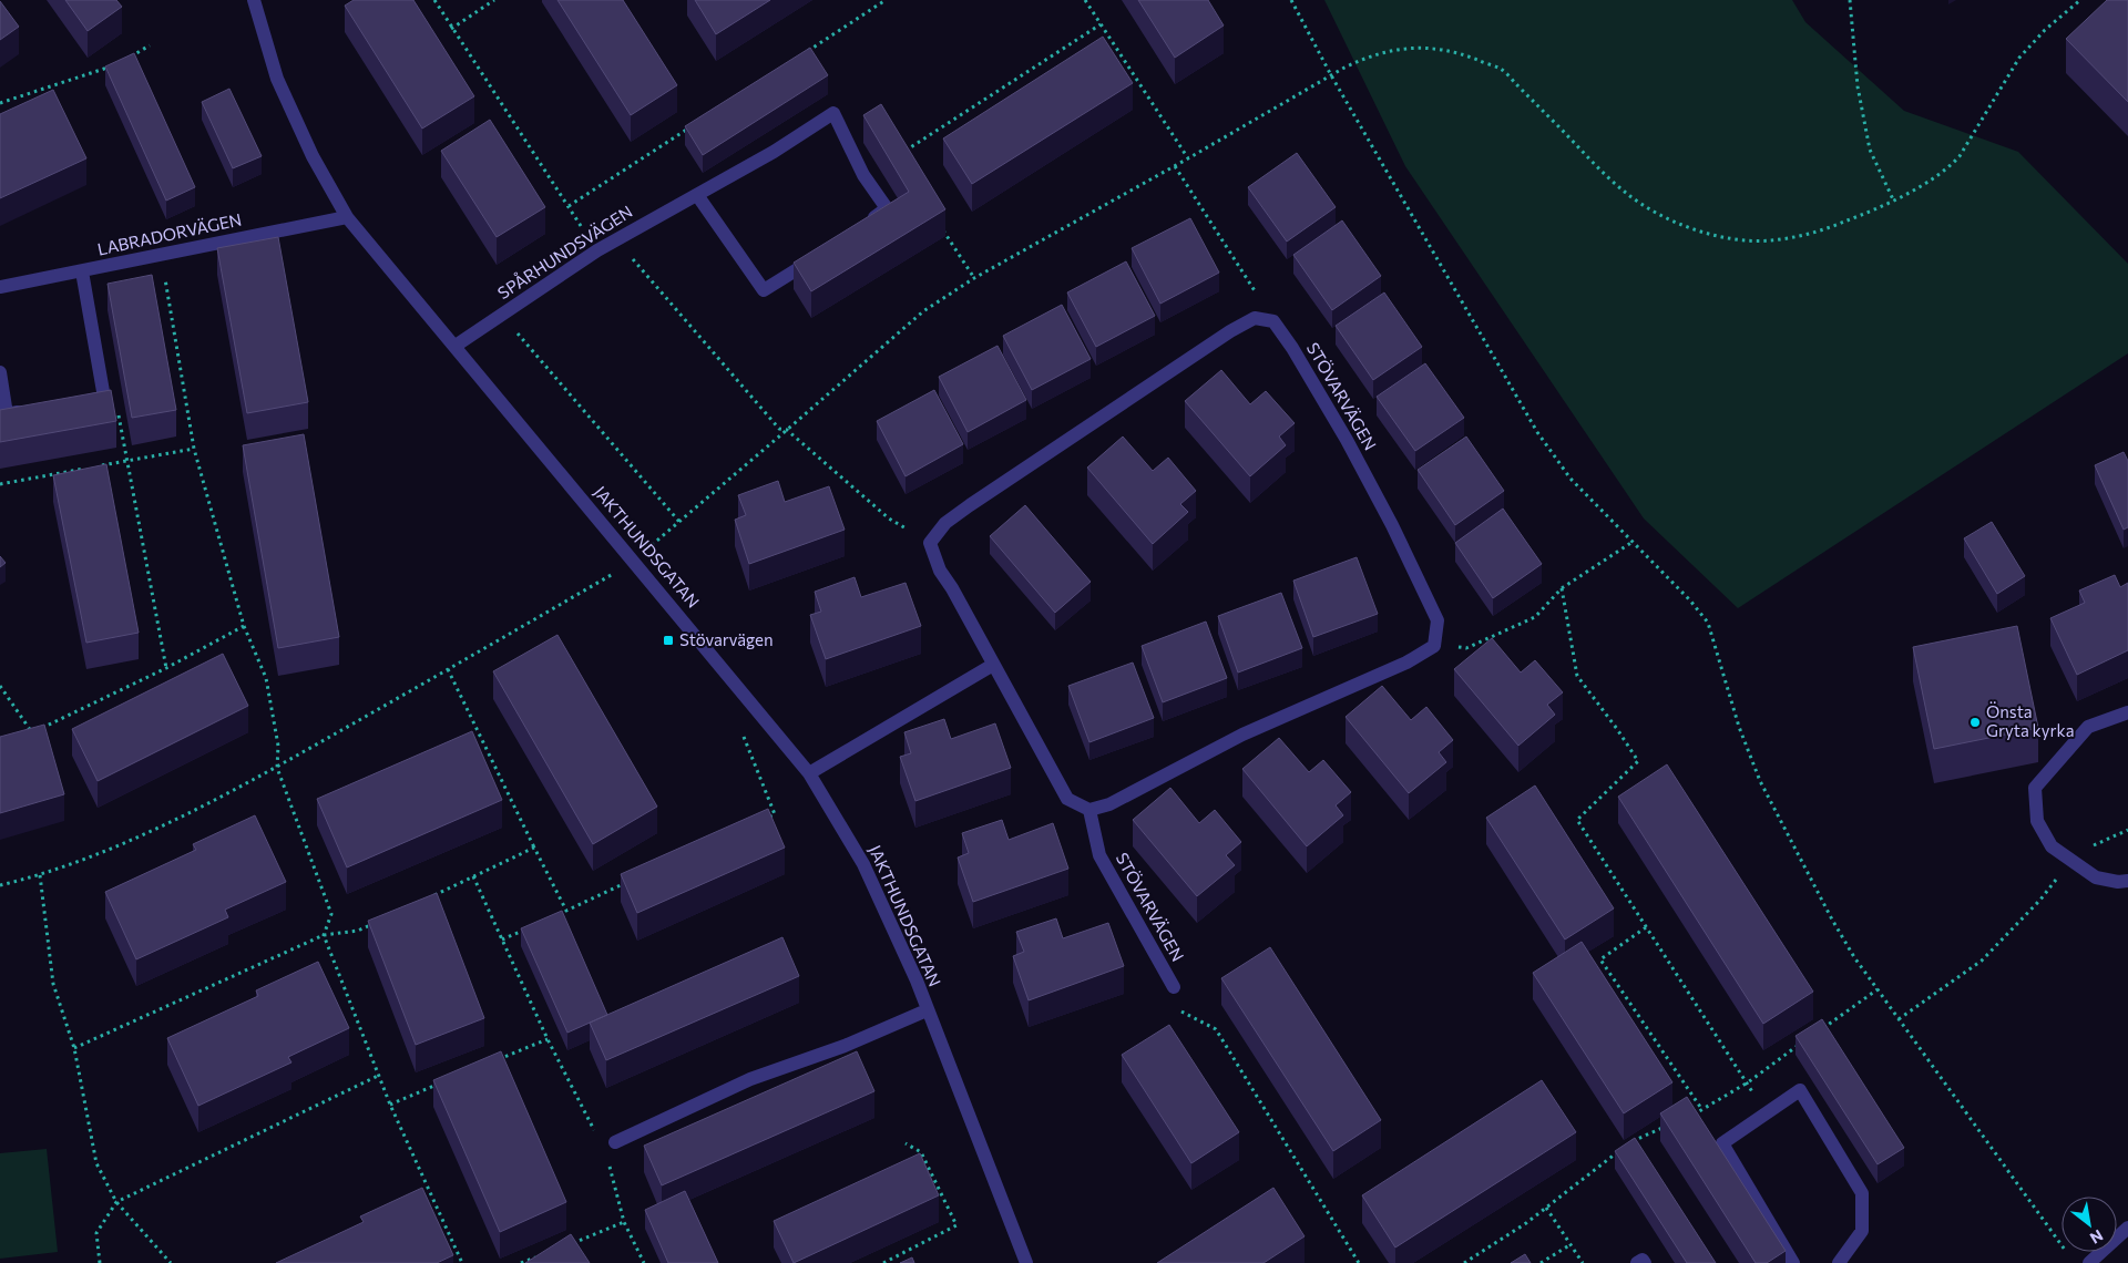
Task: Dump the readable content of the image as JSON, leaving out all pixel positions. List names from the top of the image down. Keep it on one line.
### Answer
{"streets":{"street":["LABRADORVÄGEN","SPÅRHUNDSVÄGEN","STÖVARVÄGEN","JAKTHUNDSGATAN"]},"crossings":[["LABRADORVÄGEN","JAKTHUNDSGATAN"],["SPÅRHUNDSVÄGEN","JAKTHUNDSGATAN"]],"places":{"transit":["Stövarvägen"],"other":["Önsta Gryta kyrka"]},"north":"bottom right"}
